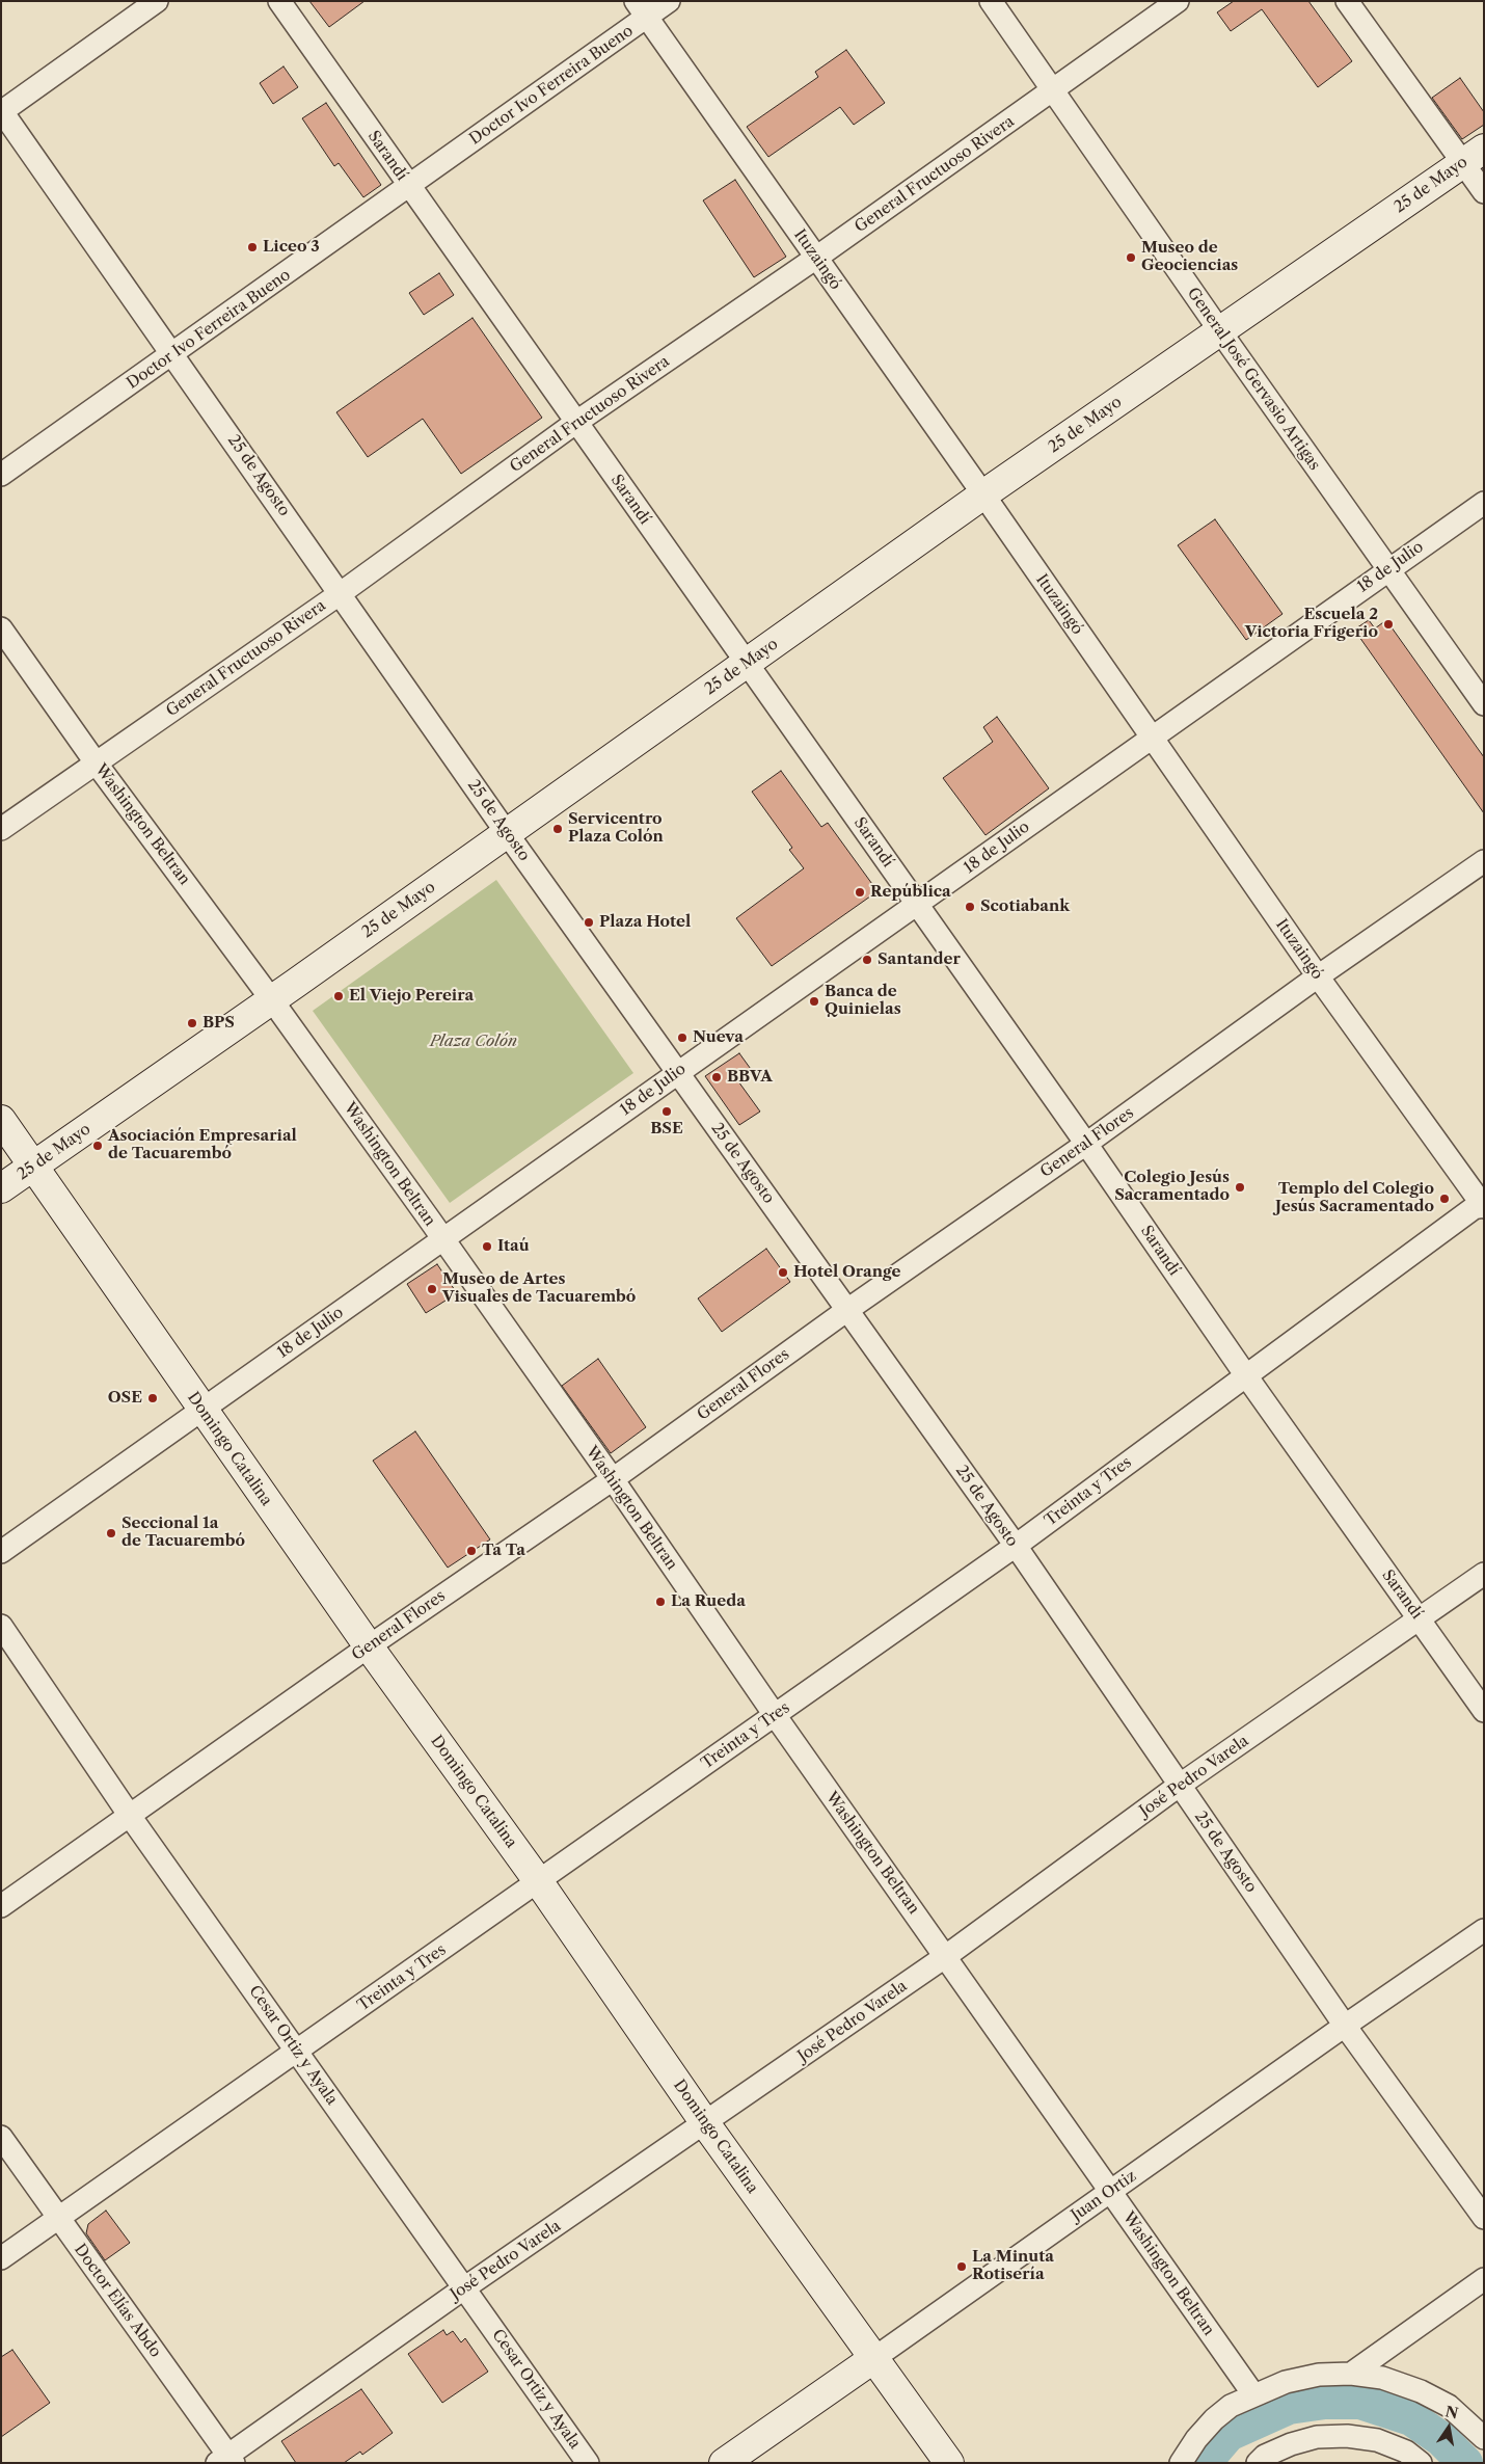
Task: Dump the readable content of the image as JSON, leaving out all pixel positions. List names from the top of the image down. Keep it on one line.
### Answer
{"streets":{"street":["Doctor Ivo Ferreira Bueno","Sarandí","General Fructuoso Rivera","25 de Mayo","Ituzaingó","General José Gervasio Artigas","25 de Agosto","18 de Julio","Washington Beltran","General Flores","Domingo Catalina","Treinta y Tres","José Pedro Varela","Cesar Ortiz y Ayala","Juan Ortiz","Doctor Elías Abdo"]},"crossings":[["Doctor Ivo Ferreira Bueno","Sarandí"],["Doctor Ivo Ferreira Bueno","Ituzaingó"],["Doctor Ivo Ferreira Bueno","25 de Agosto"],["Sarandí","General Fructuoso Rivera"],["Sarandí","25 de Mayo"],["Sarandí","18 de Julio"],["Sarandí","General Flores"],["Sarandí","Treinta y Tres"],["Sarandí","José Pedro Varela"],["General Fructuoso Rivera","Ituzaingó"],["General Fructuoso Rivera","General José Gervasio Artigas"],["General Fructuoso Rivera","25 de Agosto"],["General Fructuoso Rivera","Washington Beltran"],["25 de Mayo","Ituzaingó"],["25 de Mayo","General José Gervasio Artigas"],["25 de Mayo","25 de Agosto"],["25 de Mayo","Washington Beltran"],["25 de Mayo","Domingo Catalina"],["Ituzaingó","18 de Julio"],["Ituzaingó","General Flores"],["Ituzaingó","Treinta y Tres"],["General José Gervasio Artigas","18 de Julio"],["25 de Agosto","18 de Julio"],["25 de Agosto","General Flores"],["25 de Agosto","Treinta y Tres"],["25 de Agosto","José Pedro Varela"],["25 de Agosto","Juan Ortiz"],["18 de Julio","Washington Beltran"],["18 de Julio","Domingo Catalina"],["Washington Beltran","General Flores"],["Washington Beltran","Treinta y Tres"],["Washington Beltran","José Pedro Varela"],["Washington Beltran","Juan Ortiz"],["General Flores","Domingo Catalina"],["General Flores","Cesar Ortiz y Ayala"],["Domingo Catalina","Treinta y Tres"],["Domingo Catalina","José Pedro Varela"],["Domingo Catalina","Juan Ortiz"],["Treinta y Tres","Cesar Ortiz y Ayala"],["Treinta y Tres","Doctor Elías Abdo"],["José Pedro Varela","Cesar Ortiz y Ayala"],["José Pedro Varela","Doctor Elías Abdo"]],"parks":["Plaza Colón"],"places":["Liceo 3","Museo de Geociencias","Escuela 2 Victoria Frigerio","Servicentro Plaza Colón","República","Scotiabank","Plaza Hotel","Santander","El Viejo Pereira","Banca de Quinielas","BPS","Nueva","BBVA","BSE","Asociación Empresarial de Tacuarembó","Colegio Jesús Sacramentado","Templo del Colegio Jesús Sacramentado","Itaú","Hotel Orange","Museo de Artes Visuales de Tacuarembó","OSE","Seccional 1a de Tacuarembó","Ta Ta","La Rueda","La Minuta Rotisería"],"north":"top"}
